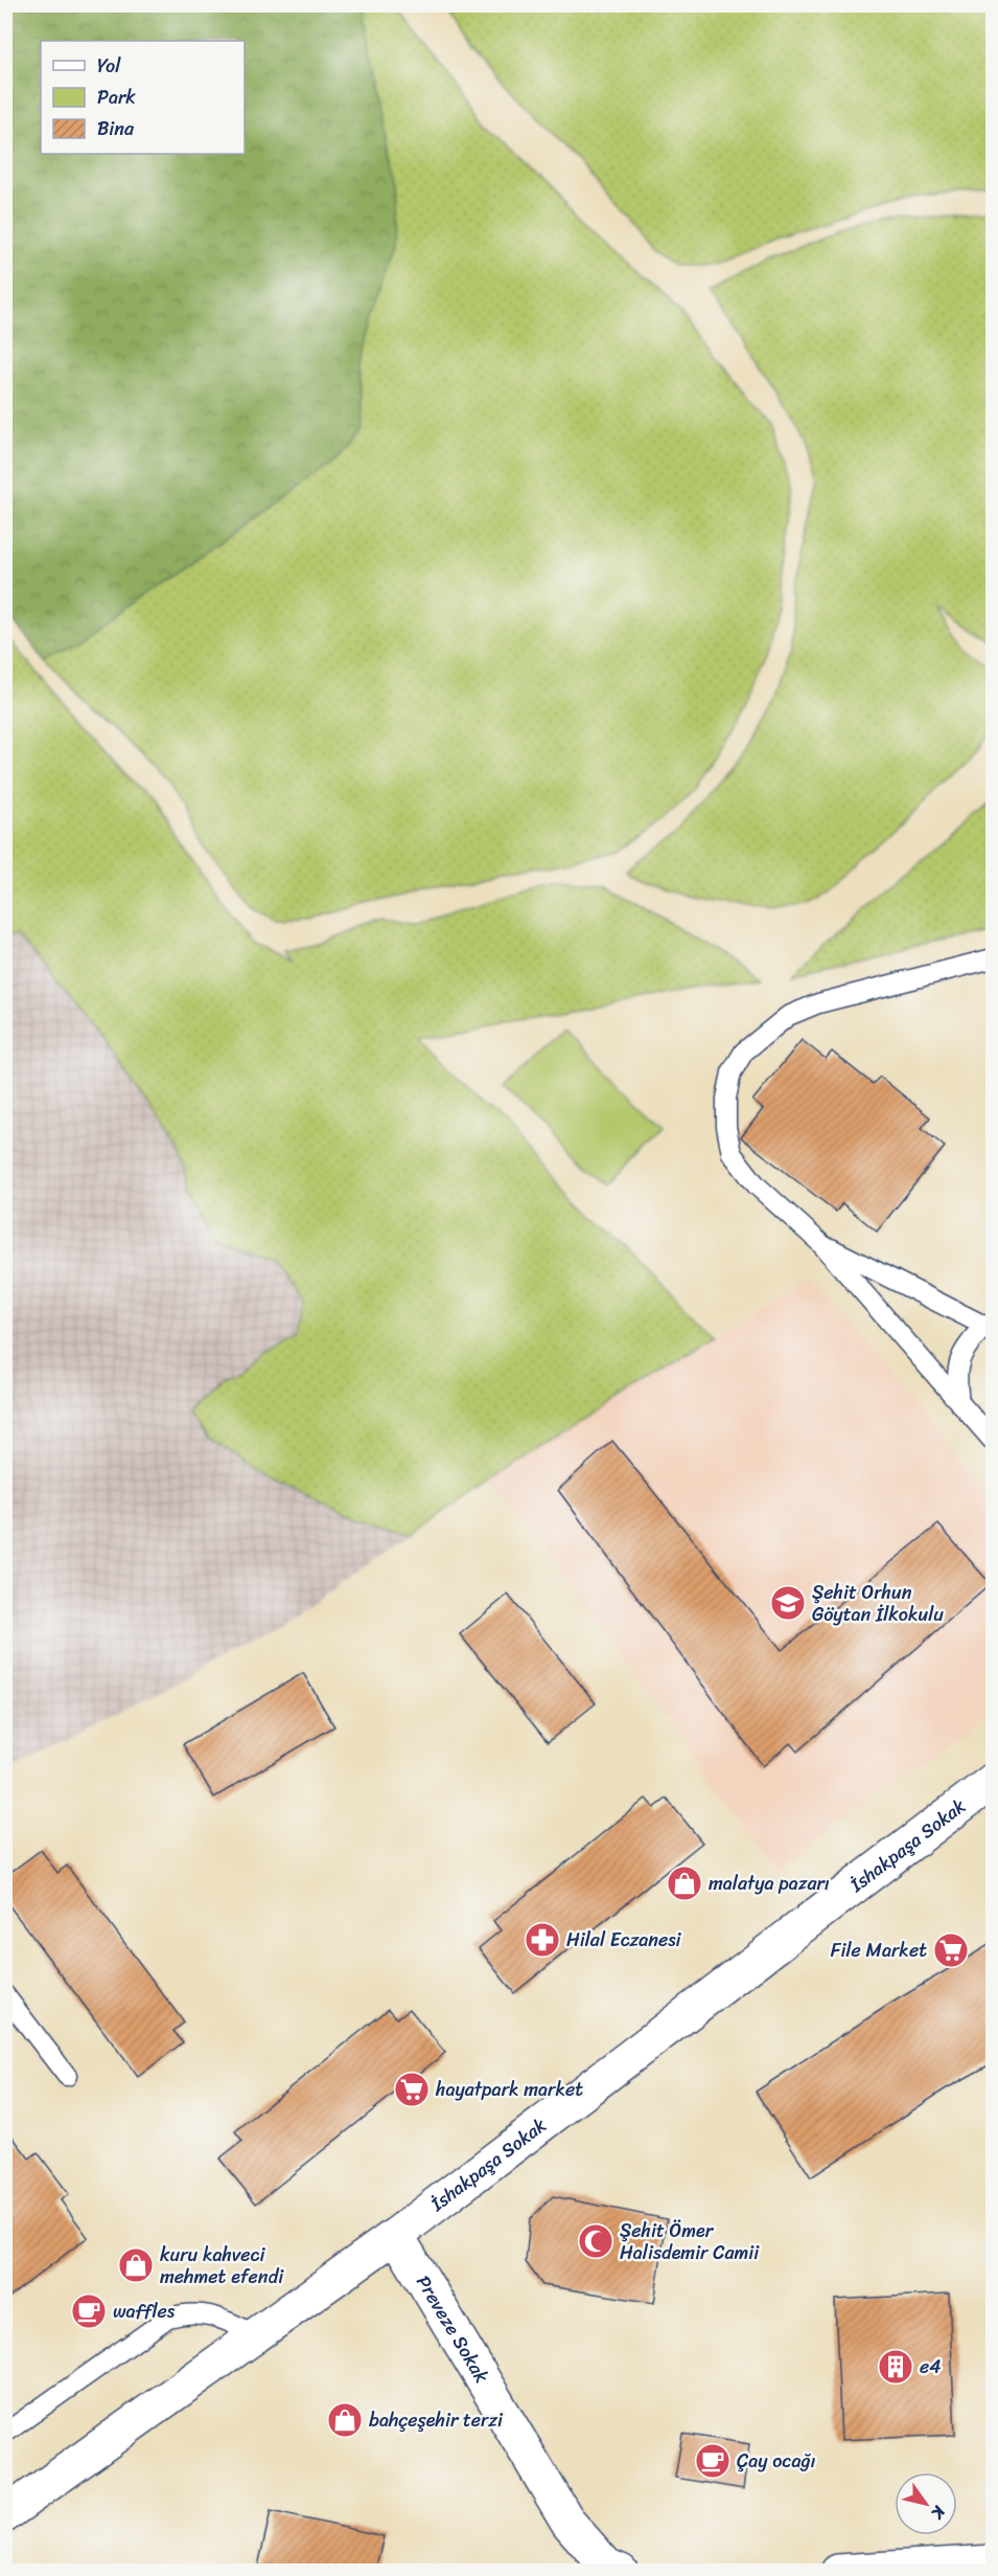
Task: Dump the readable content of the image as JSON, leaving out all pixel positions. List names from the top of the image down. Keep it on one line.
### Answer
{"streets":{"street":["İshakpaşa Sokak","Preveze Sokak"]},"crossings":[["İshakpaşa Sokak","Preveze Sokak"]],"places":{"school or university":["Şehit Orhun Göytan İlkokulu"],"shop":["malatya pazarı","kuru kahveci mehmet efendi","bahçeşehir terzi"],"pharmacy":["Hilal Eczanesi"],"supermarket":["File Market","hayatpark market"],"mosque":["Şehit Ömer Halisdemir Camii"],"cafe":["waffles","Çay ocağı"],"building":["e4"]},"legend":["Yol","Park","Bina"],"north":"bottom right"}
